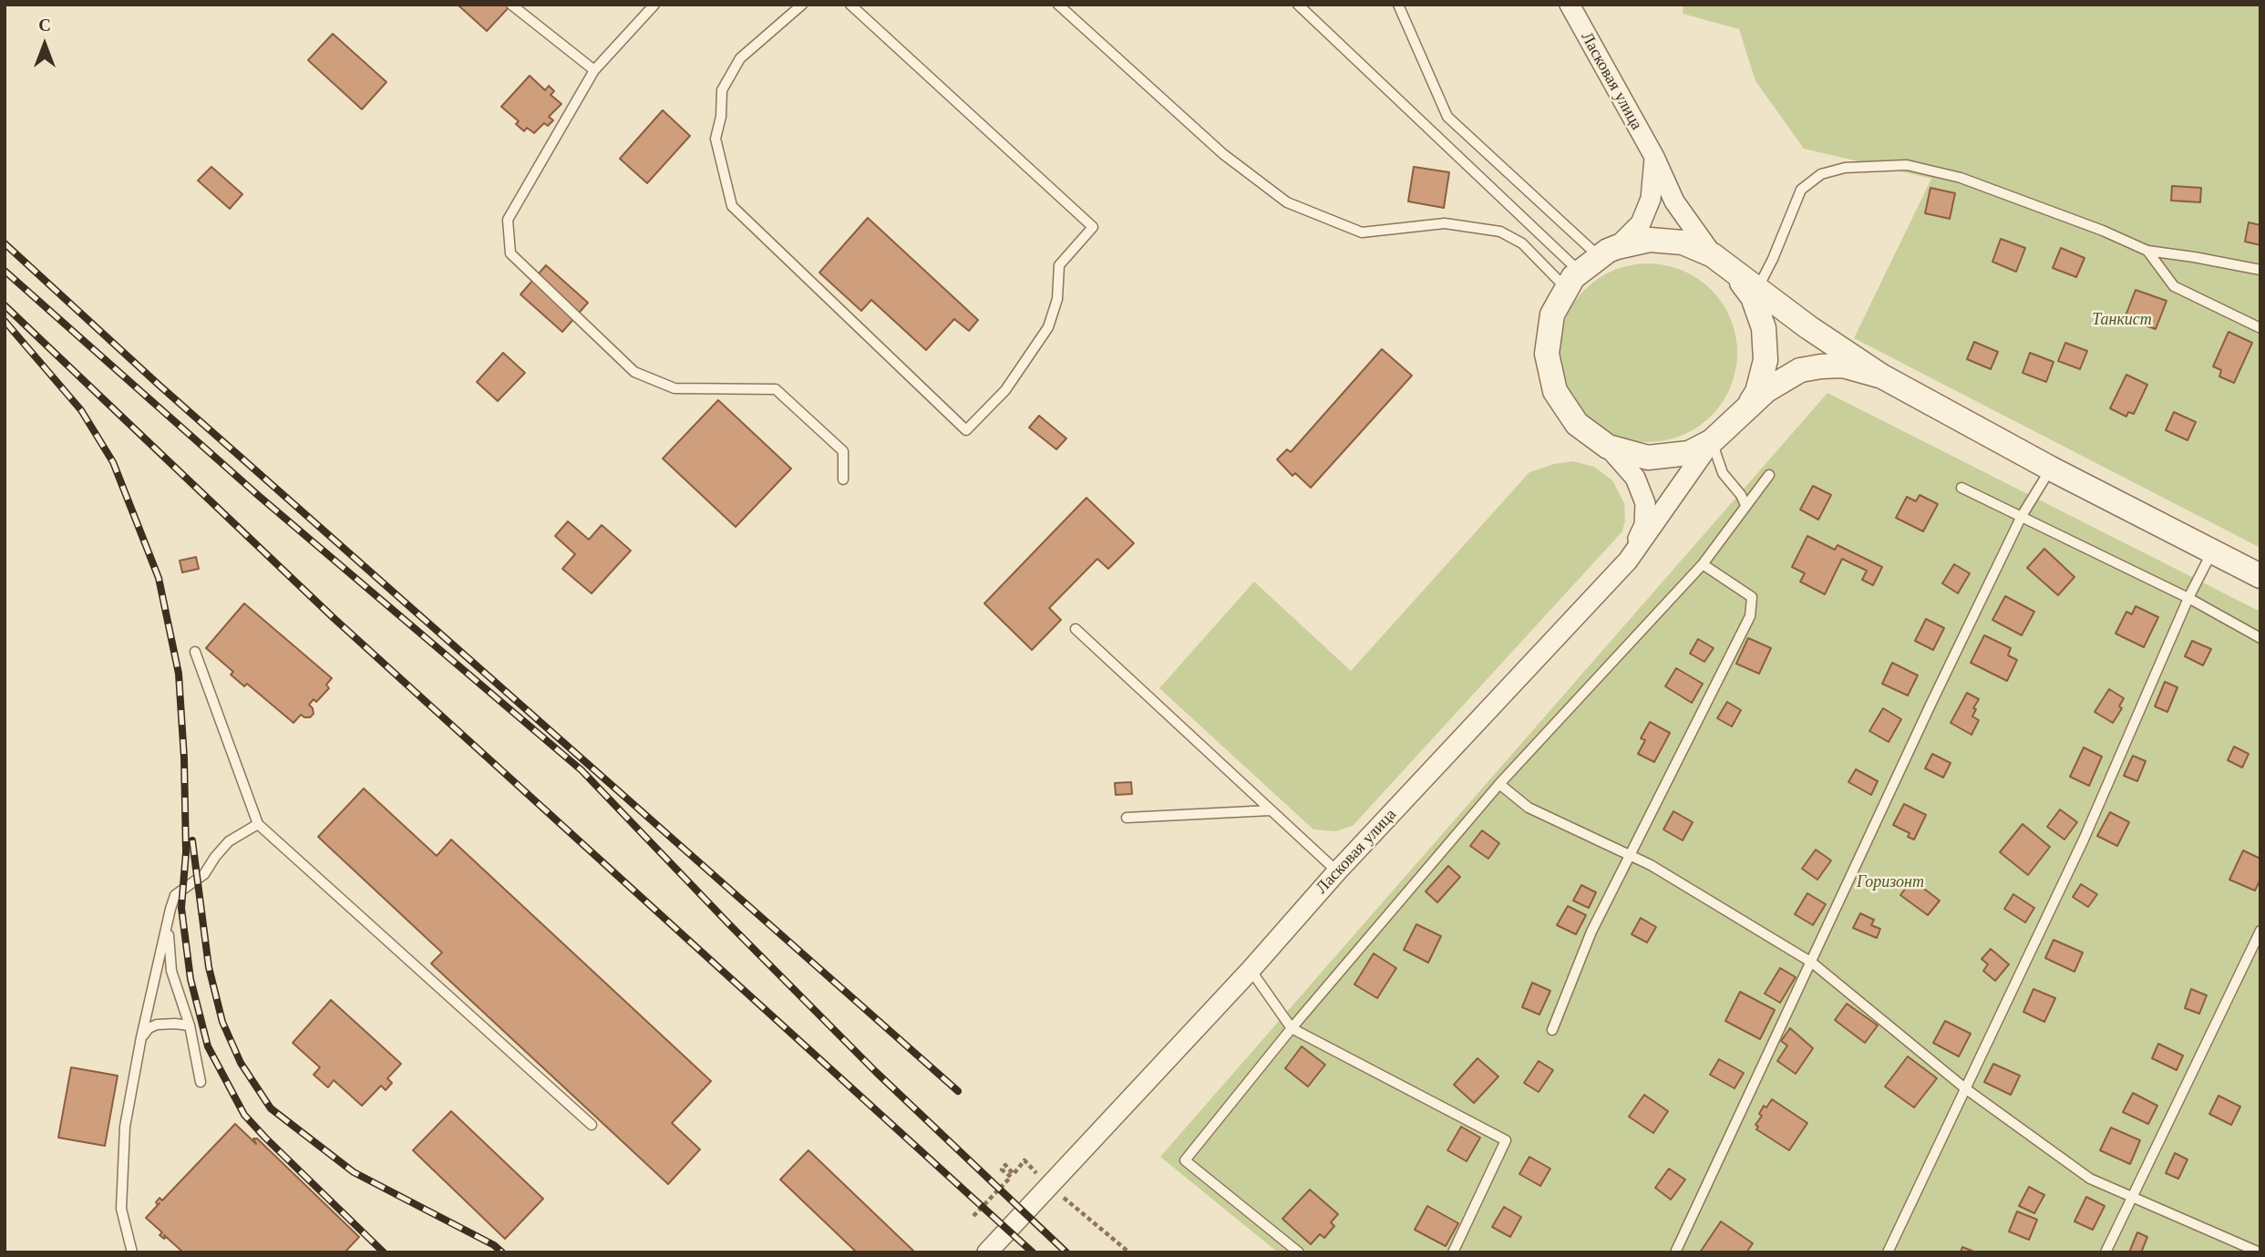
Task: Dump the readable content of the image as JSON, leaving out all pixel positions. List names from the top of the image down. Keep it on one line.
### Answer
{"streets":{"street":["Ласковая улица"]},"parks":["Танкист","Горизонт"],"north":"top"}
